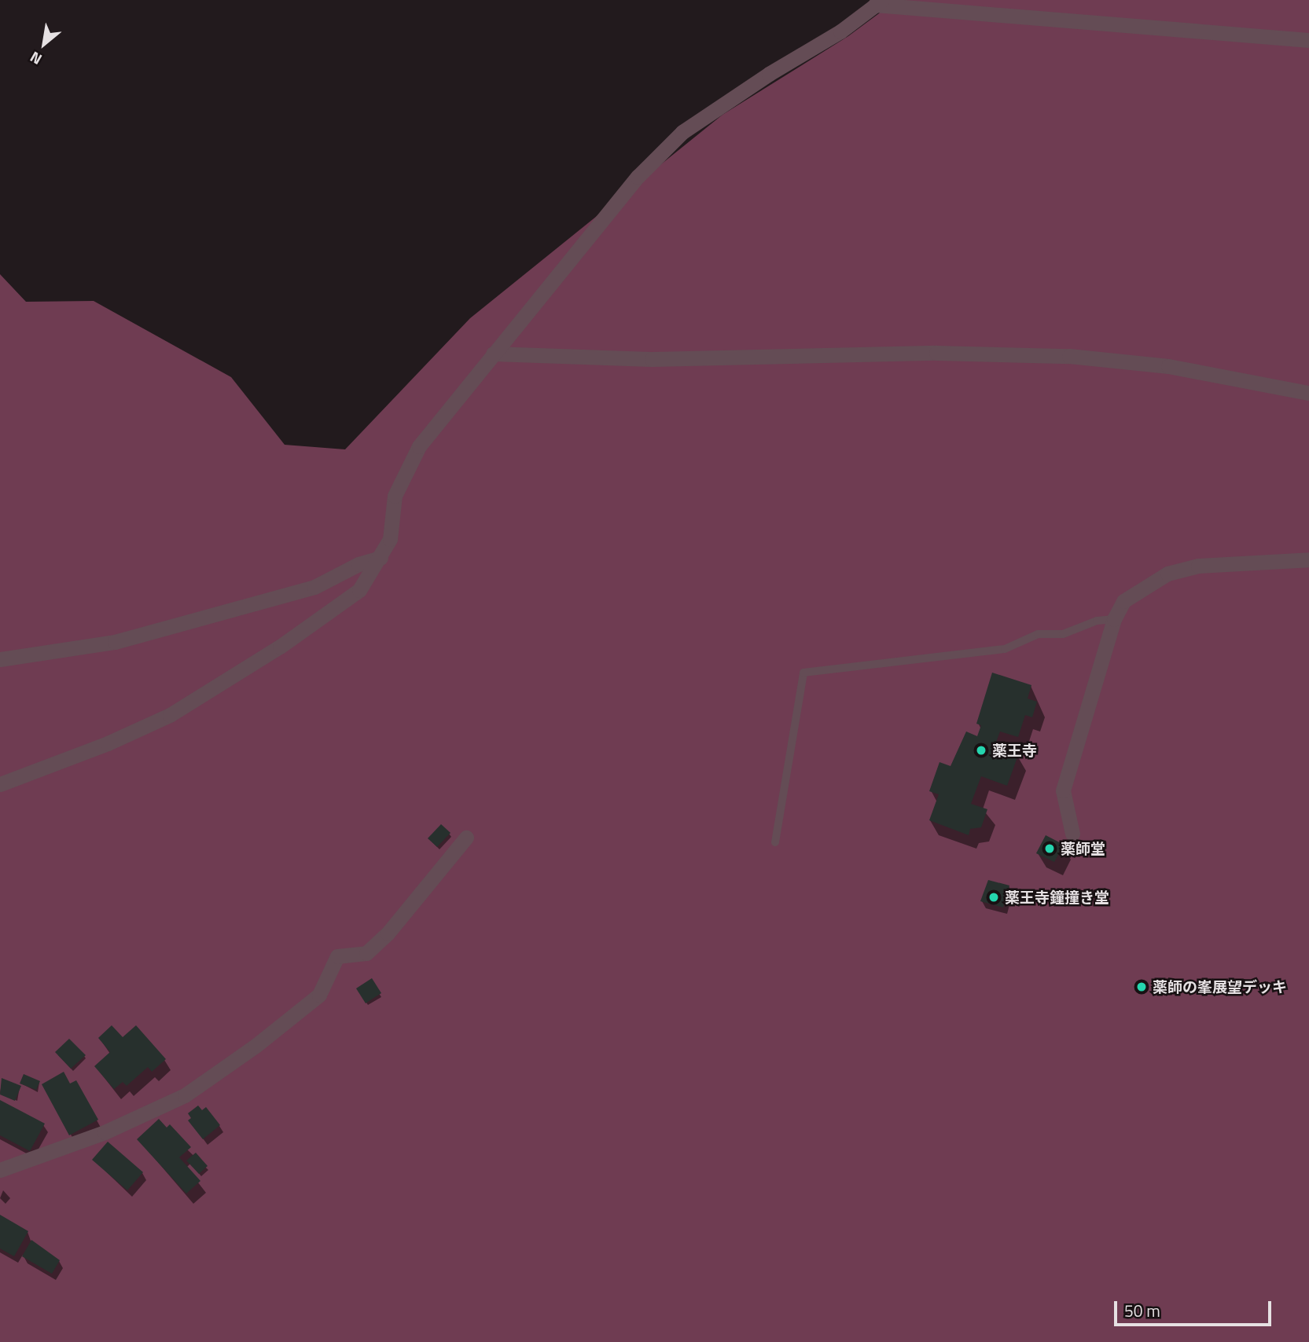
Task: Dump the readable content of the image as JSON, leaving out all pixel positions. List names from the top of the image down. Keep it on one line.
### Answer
{"places":["薬王寺","薬師堂","薬王寺鐘撞き堂","薬師の峯展望デッキ"],"scale_bar":"50 m","north":"bottom left"}
